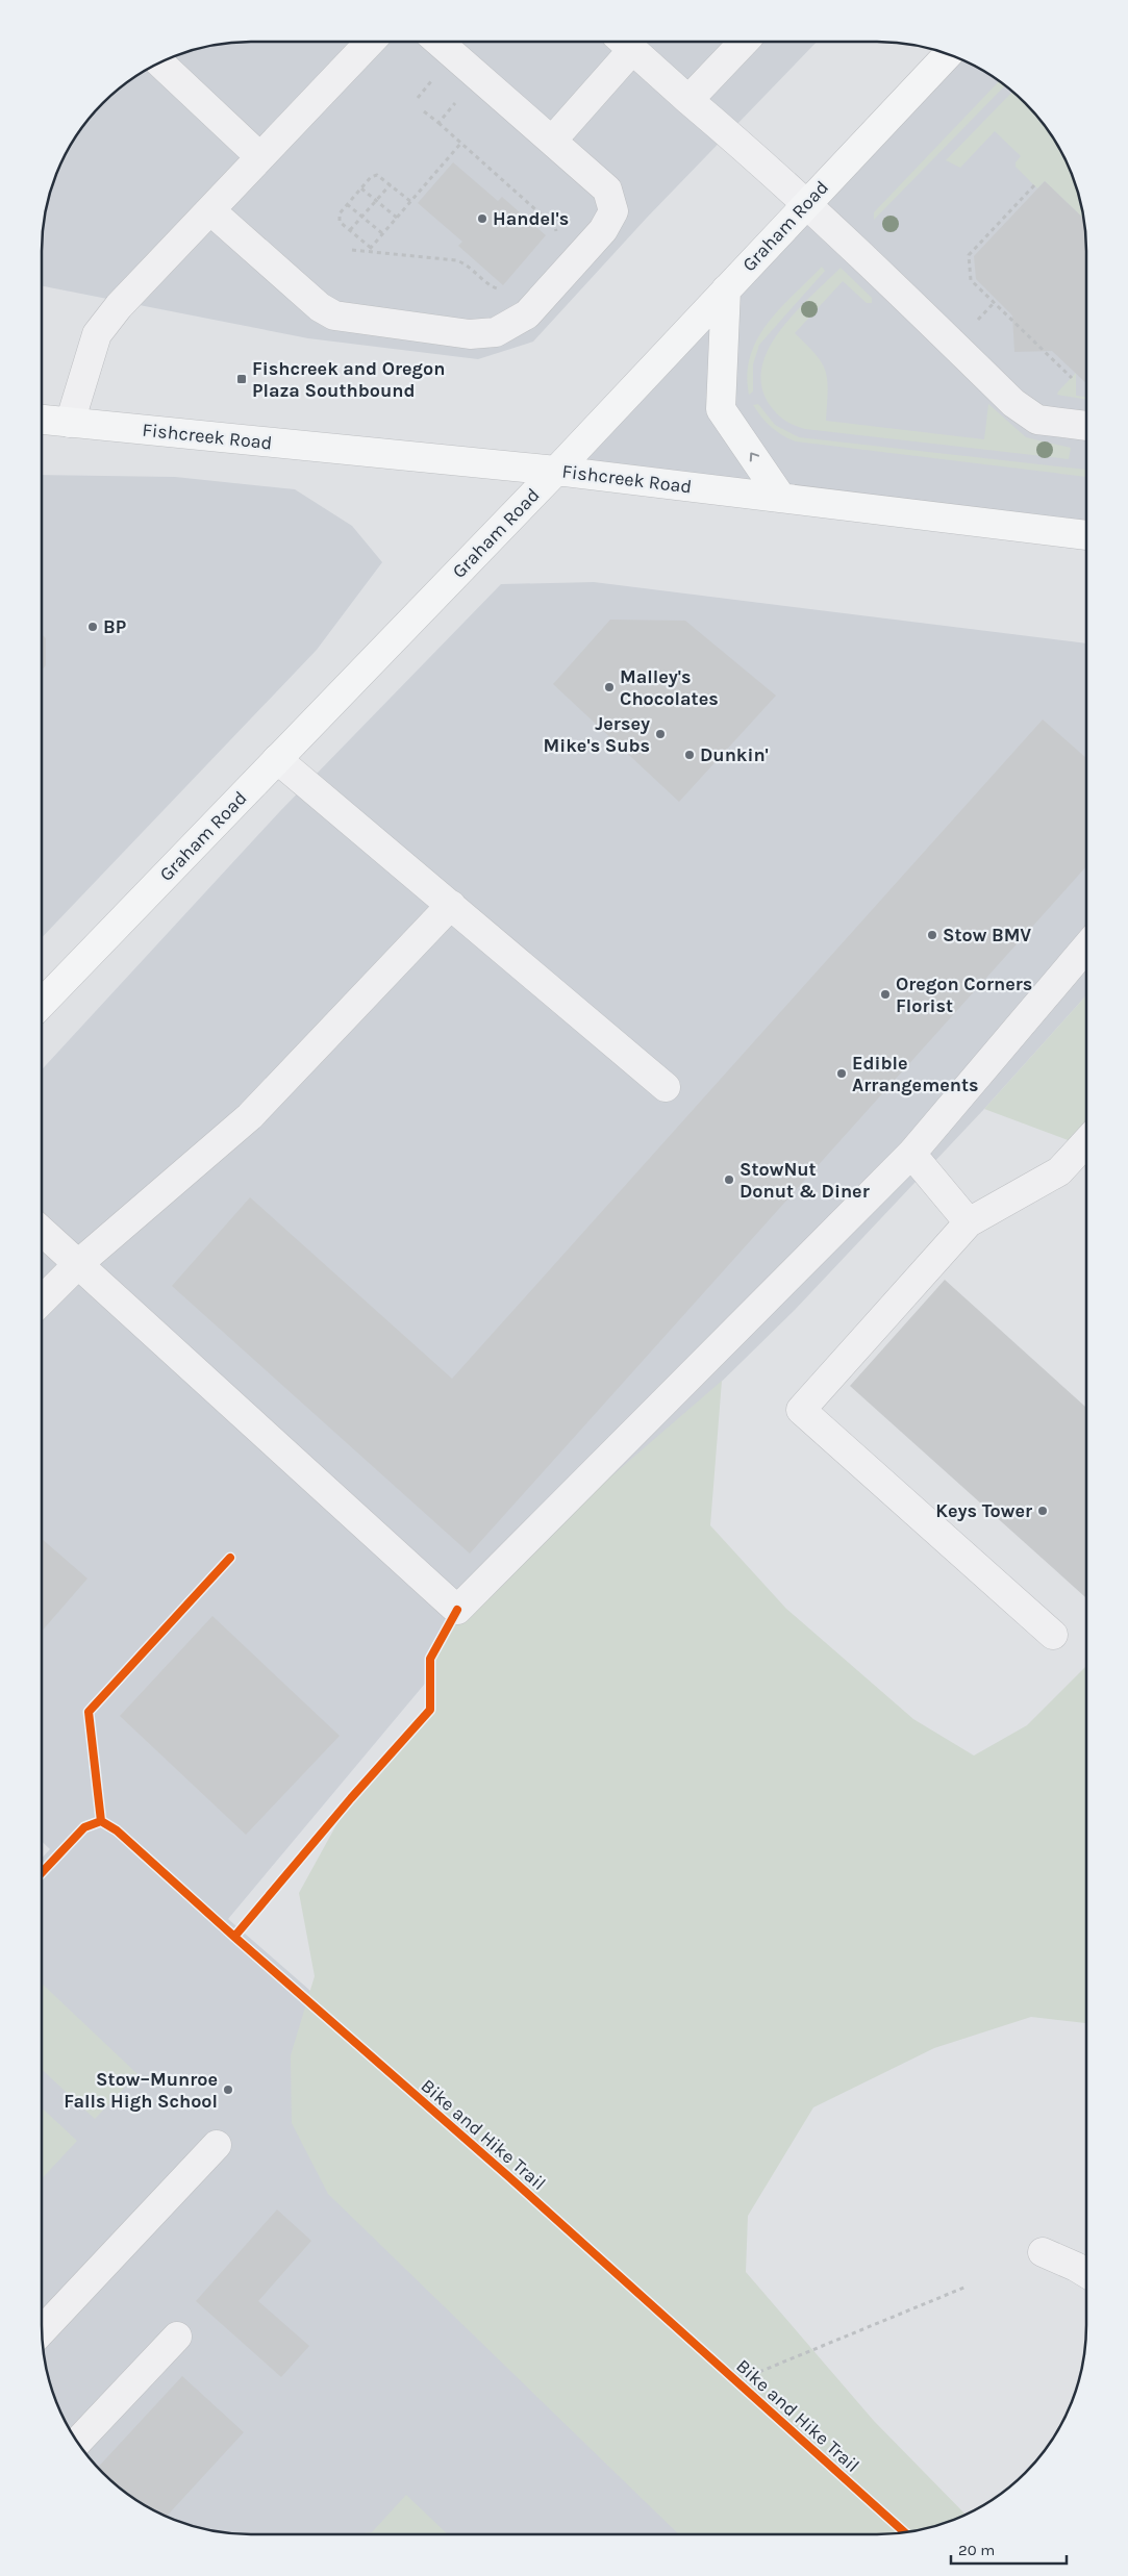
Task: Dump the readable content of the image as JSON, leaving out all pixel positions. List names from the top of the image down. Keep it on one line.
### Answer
{"streets":{"main road":["Graham Road","Fishcreek Road"],"cycle path":["Bike and Hike Trail"]},"crossings":[["Graham Road","Fishcreek Road"]],"places":{"other":["Handel's","BP","Malley's Chocolates","Jersey Mike's Subs","Dunkin'","Stow BMV","Oregon Corners Florist","Edible Arrangements","StowNut Donut & Diner","Keys Tower","Stow–Munroe Falls High School"],"transit":["Fishcreek and Oregon Plaza Southbound"]},"scale_bar":"20 m"}
